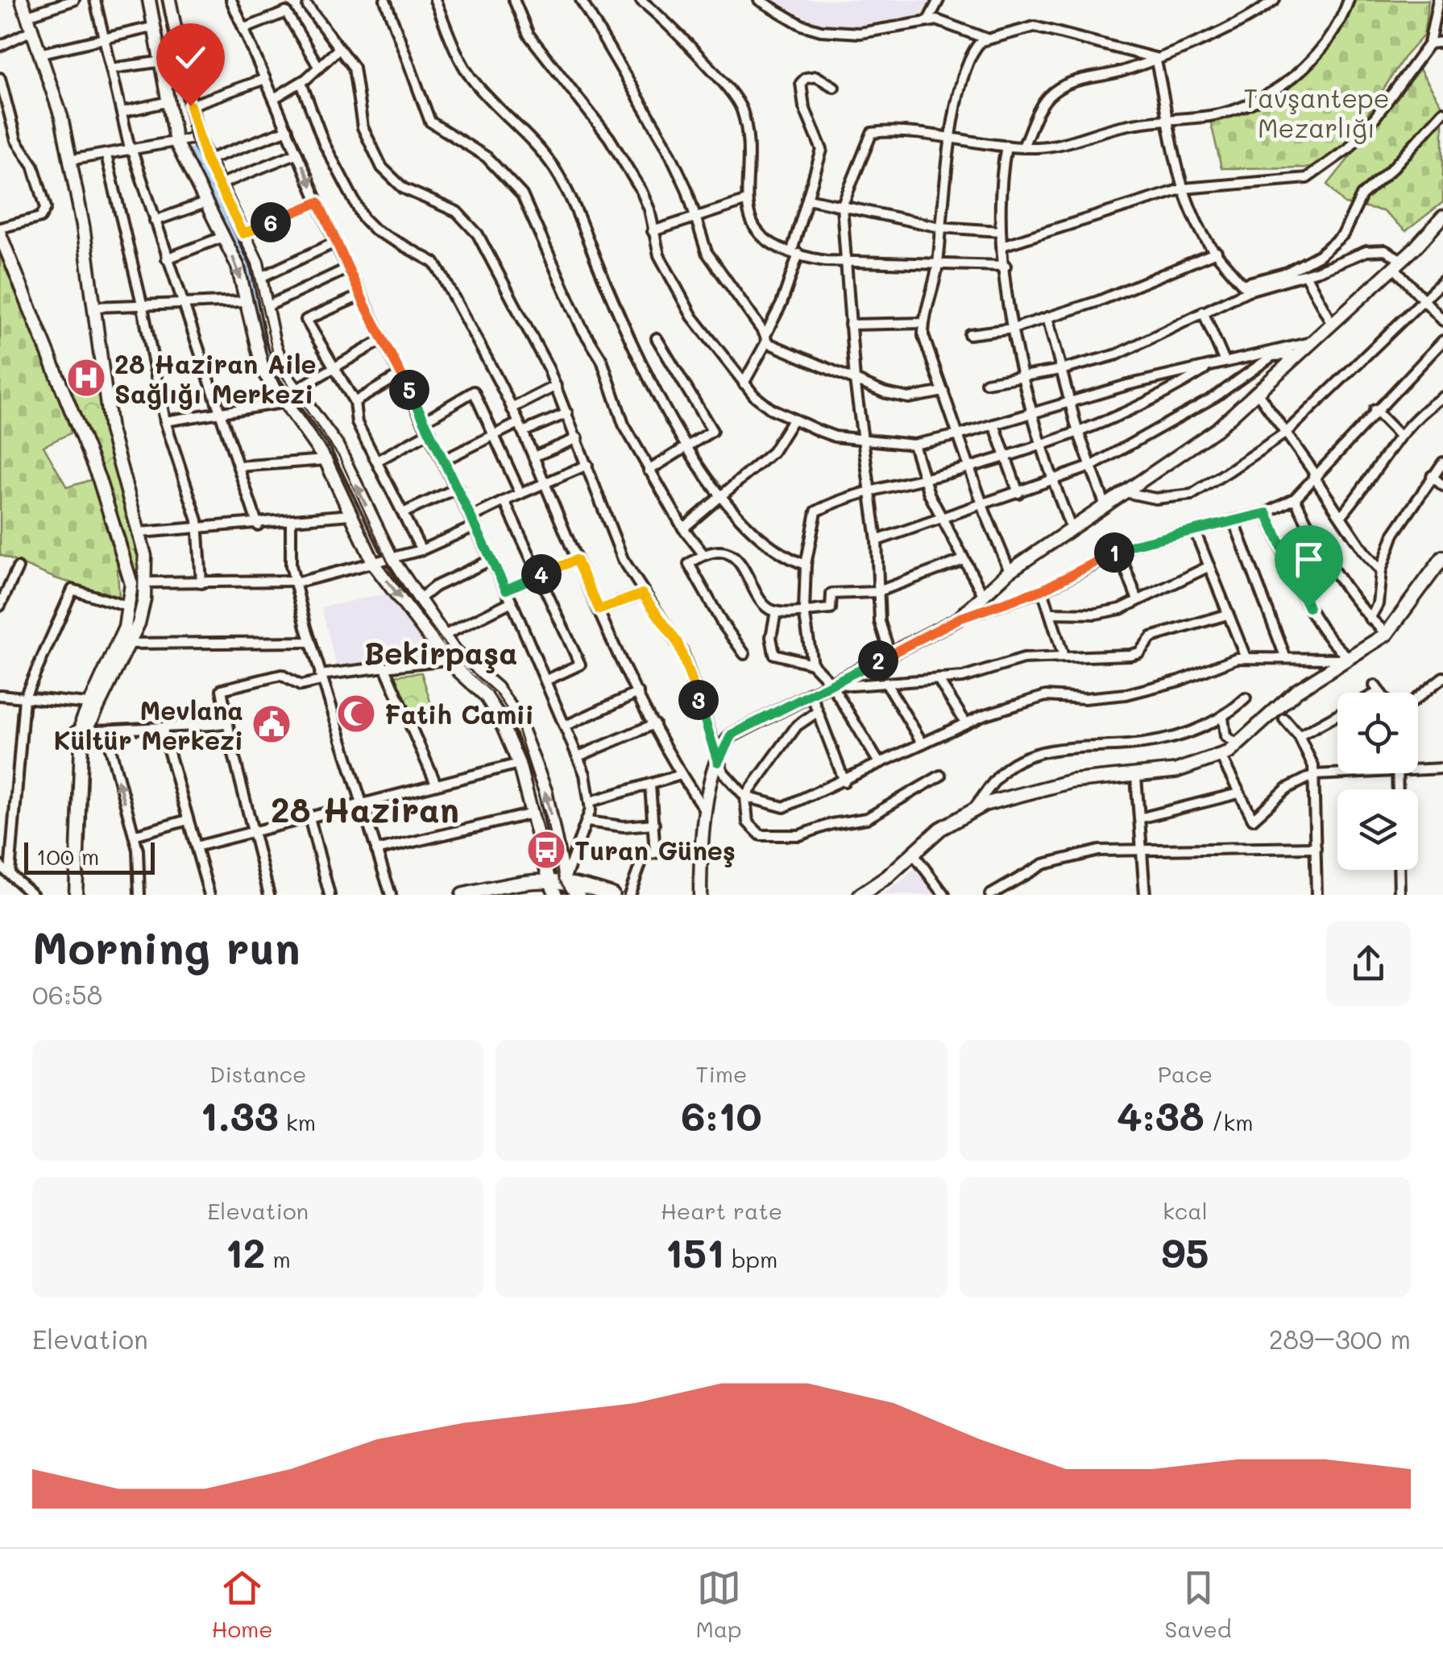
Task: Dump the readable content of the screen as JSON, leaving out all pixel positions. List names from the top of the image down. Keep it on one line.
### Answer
{"districts":["Bekirpaşa","28 Haziran"],"parks":["Tavşantepe Mezarlığı"],"places":{"hospital":["28 Haziran Aile Sağlığı Merkezi"],"mosque":["Fatih Camii"],"public building":["Mevlana Kültür Merkezi"],"bus stop":["Turan Güneş"]},"scale_bar":"100 m","page":{"pins":["6","5","1","4","2","3"],"scale":"100 m","heading":["Morning run","06:58"],"stats":[["Distance","1.33 km"],["Time","6:10"],["Pace","4:38 /km"],["Elevation","12 m"],["Heart rate","151 bpm"],["kcal","95"]],"chart":["Elevation","289–300 m"],"tabs":["Home","Map","Saved"]}}
